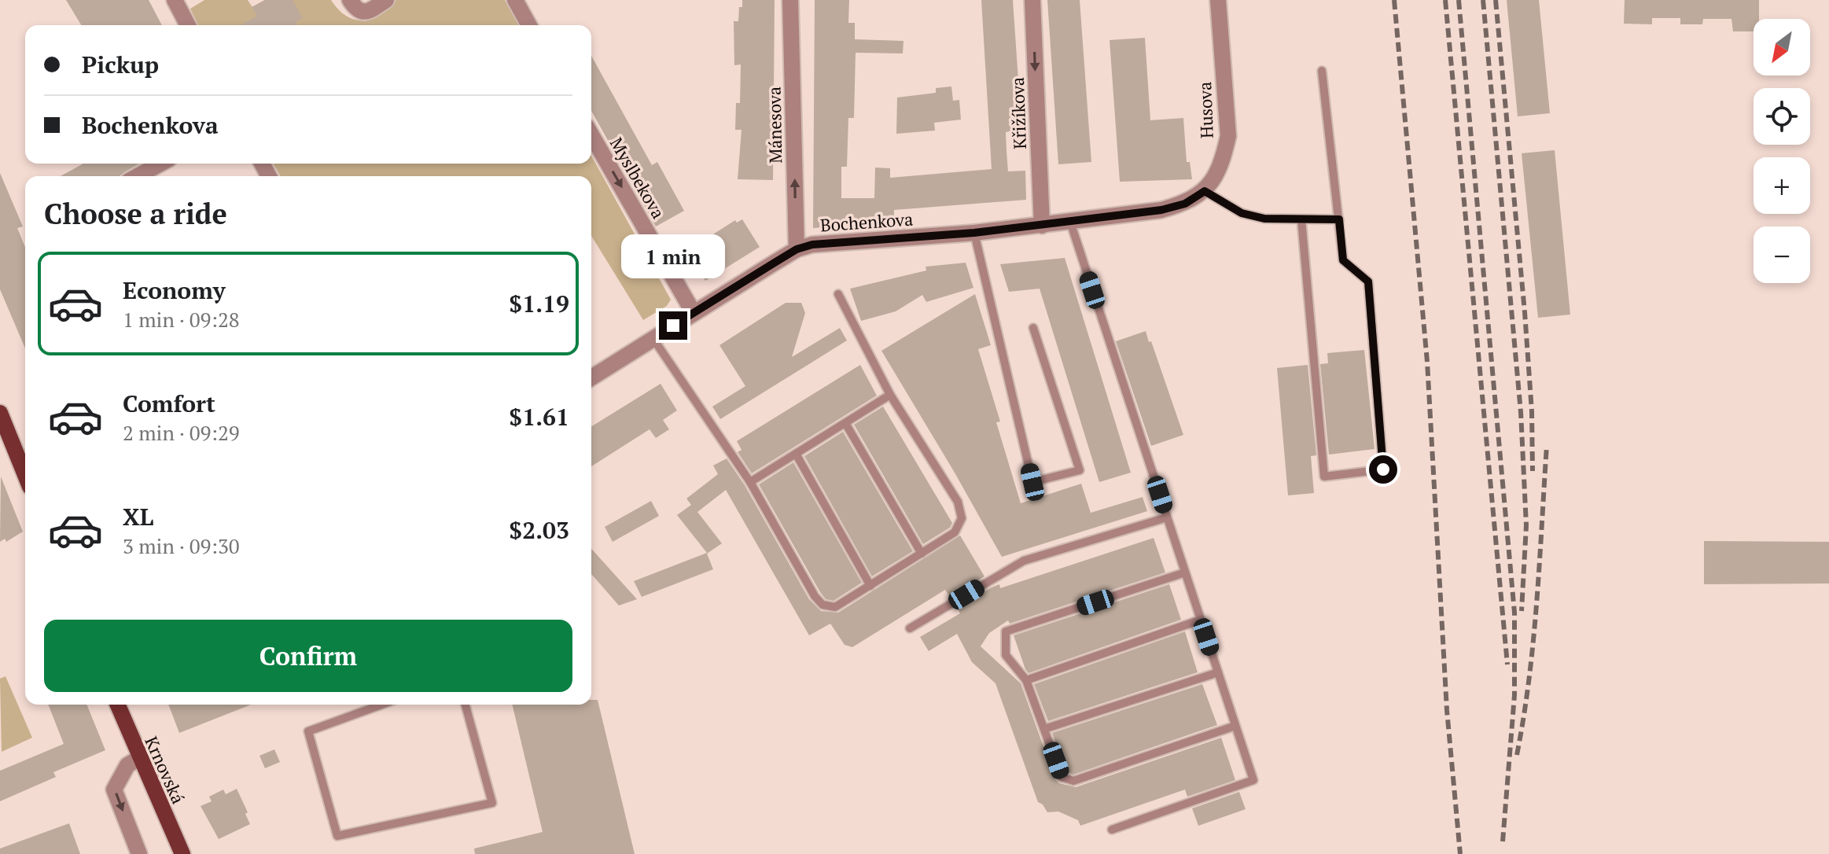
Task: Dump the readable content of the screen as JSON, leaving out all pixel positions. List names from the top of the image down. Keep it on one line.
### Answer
{"streets":{"main road":["Krnovská"],"street":["Husova","Křižíkova","Mánesova","Myslbekova","Bochenkova"]},"crossings":[["Husova","Bochenkova"],["Křižíkova","Bochenkova"],["Mánesova","Bochenkova"],["Myslbekova","Bochenkova"]],"one_way":["Křižíkova","Mánesova","Myslbekova"],"north":"bottom left","page":{"map_buttons":["+","−"],"banner":["Pickup","Bochenkova"],"heading":"Choose a ride","bubble":"1 min","list":[{"name":"Economy","note":"1 min · 09:28","value":"$1.19"},{"name":"Comfort","note":"2 min · 09:29","value":"$1.61"},{"name":"XL","note":"3 min · 09:30","value":"$2.03"}],"buttons":"Confirm"}}
